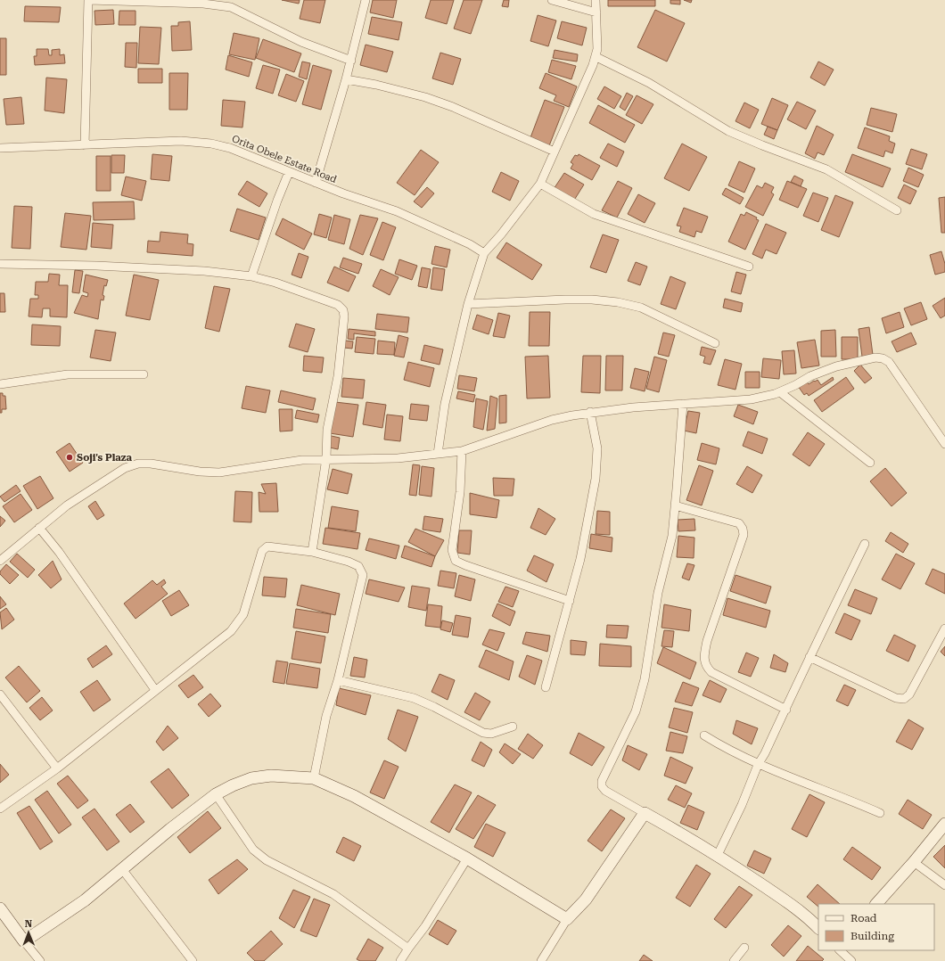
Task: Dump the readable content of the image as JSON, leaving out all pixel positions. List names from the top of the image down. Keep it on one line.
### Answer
{"streets":{"street":["Orita Obele Estate Road"]},"places":["Soji's Plaza"],"legend":["Road","Building"],"north":"top"}
